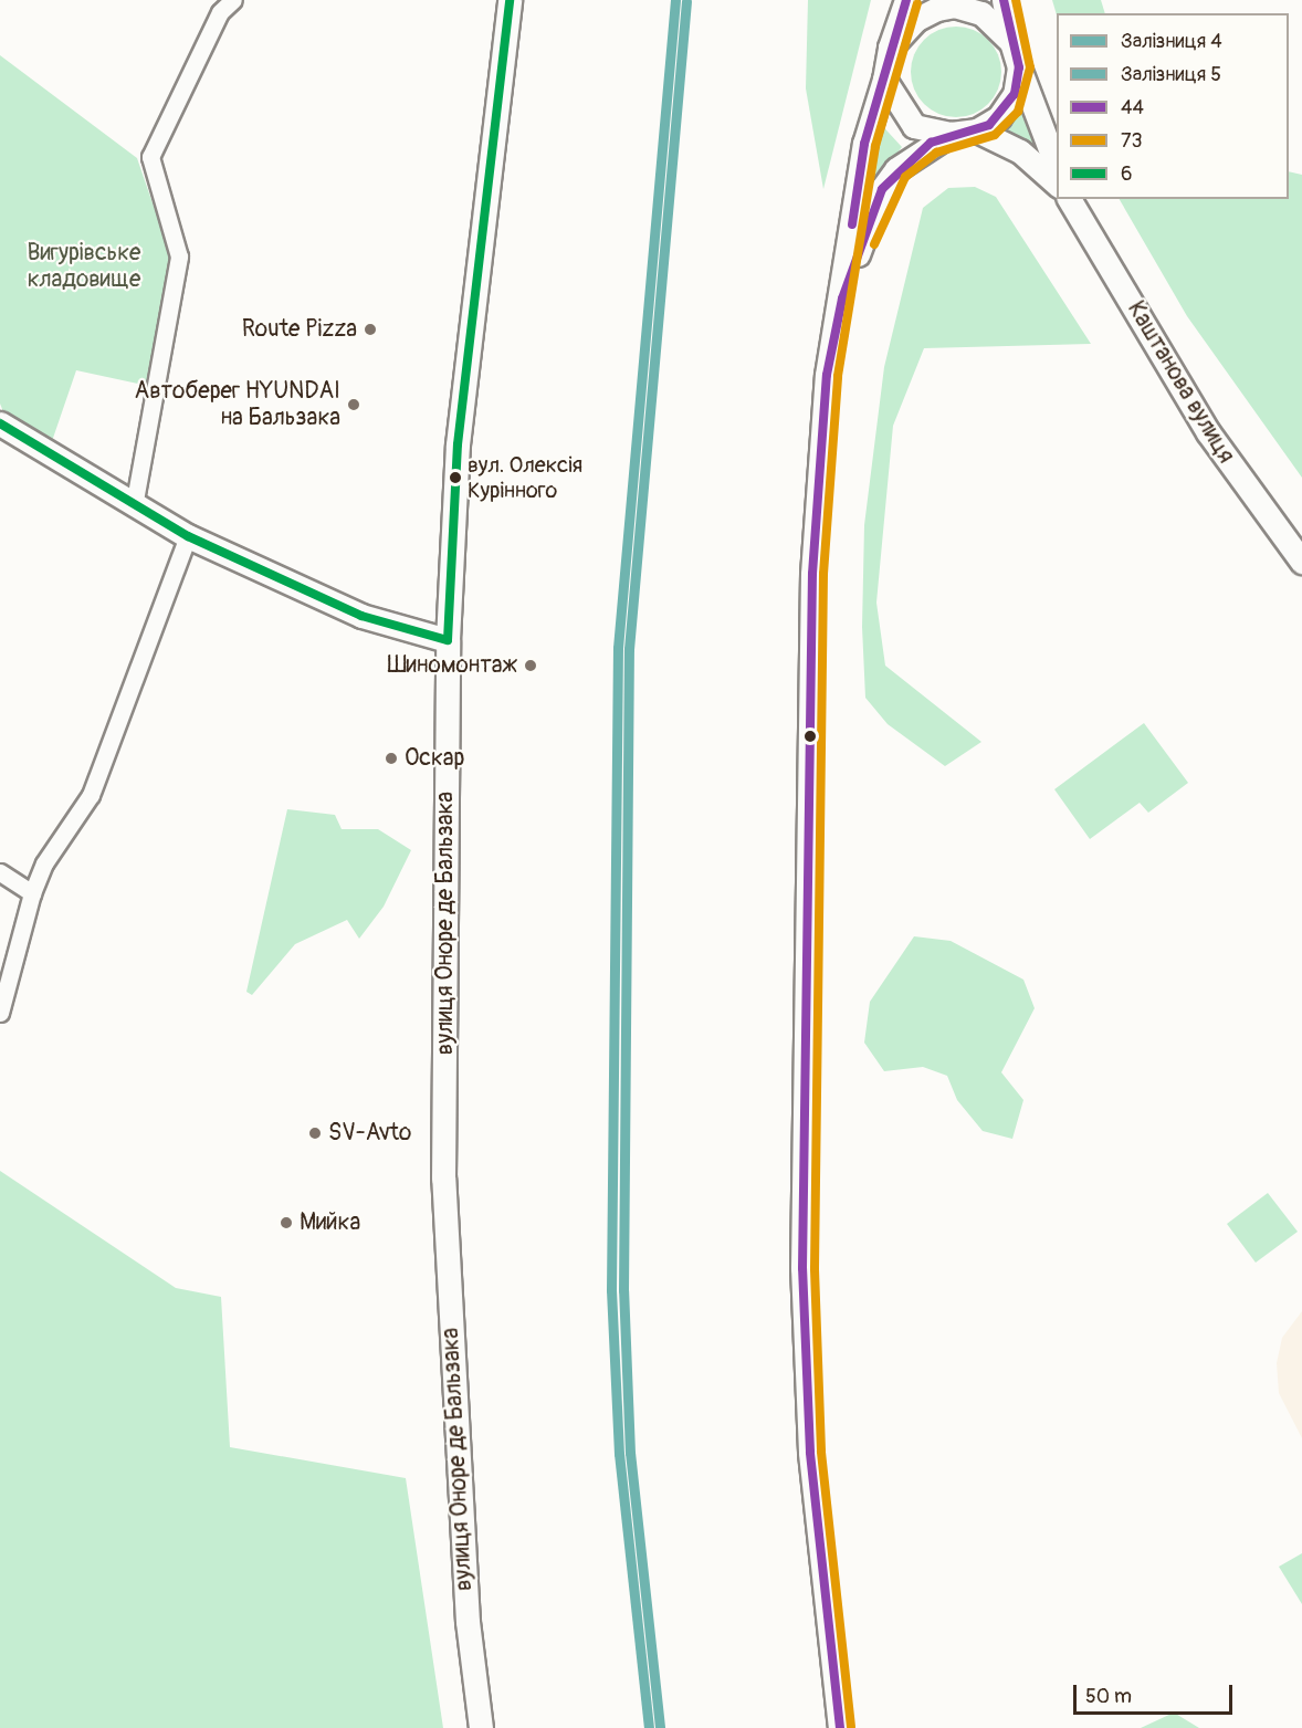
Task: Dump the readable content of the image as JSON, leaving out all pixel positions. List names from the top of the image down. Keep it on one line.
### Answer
{"streets":{"street":["Каштанова вулиця","вулиця Оноре де Бальзака"]},"parks":["Вигурівське кладовище"],"places":["Route Pizza","Автоберег HYUNDAI на Бальзака","вул. Олексія Курінного","Шиномонтаж","Оскар","SV-Avto","Мийка"],"lines":["rail line 4","transit line 44","transit line 73","transit line 6","rail line 5"],"legend":["Залізниця 4","Залізниця 5","44","73","6"],"scale_bar":"50 m"}
